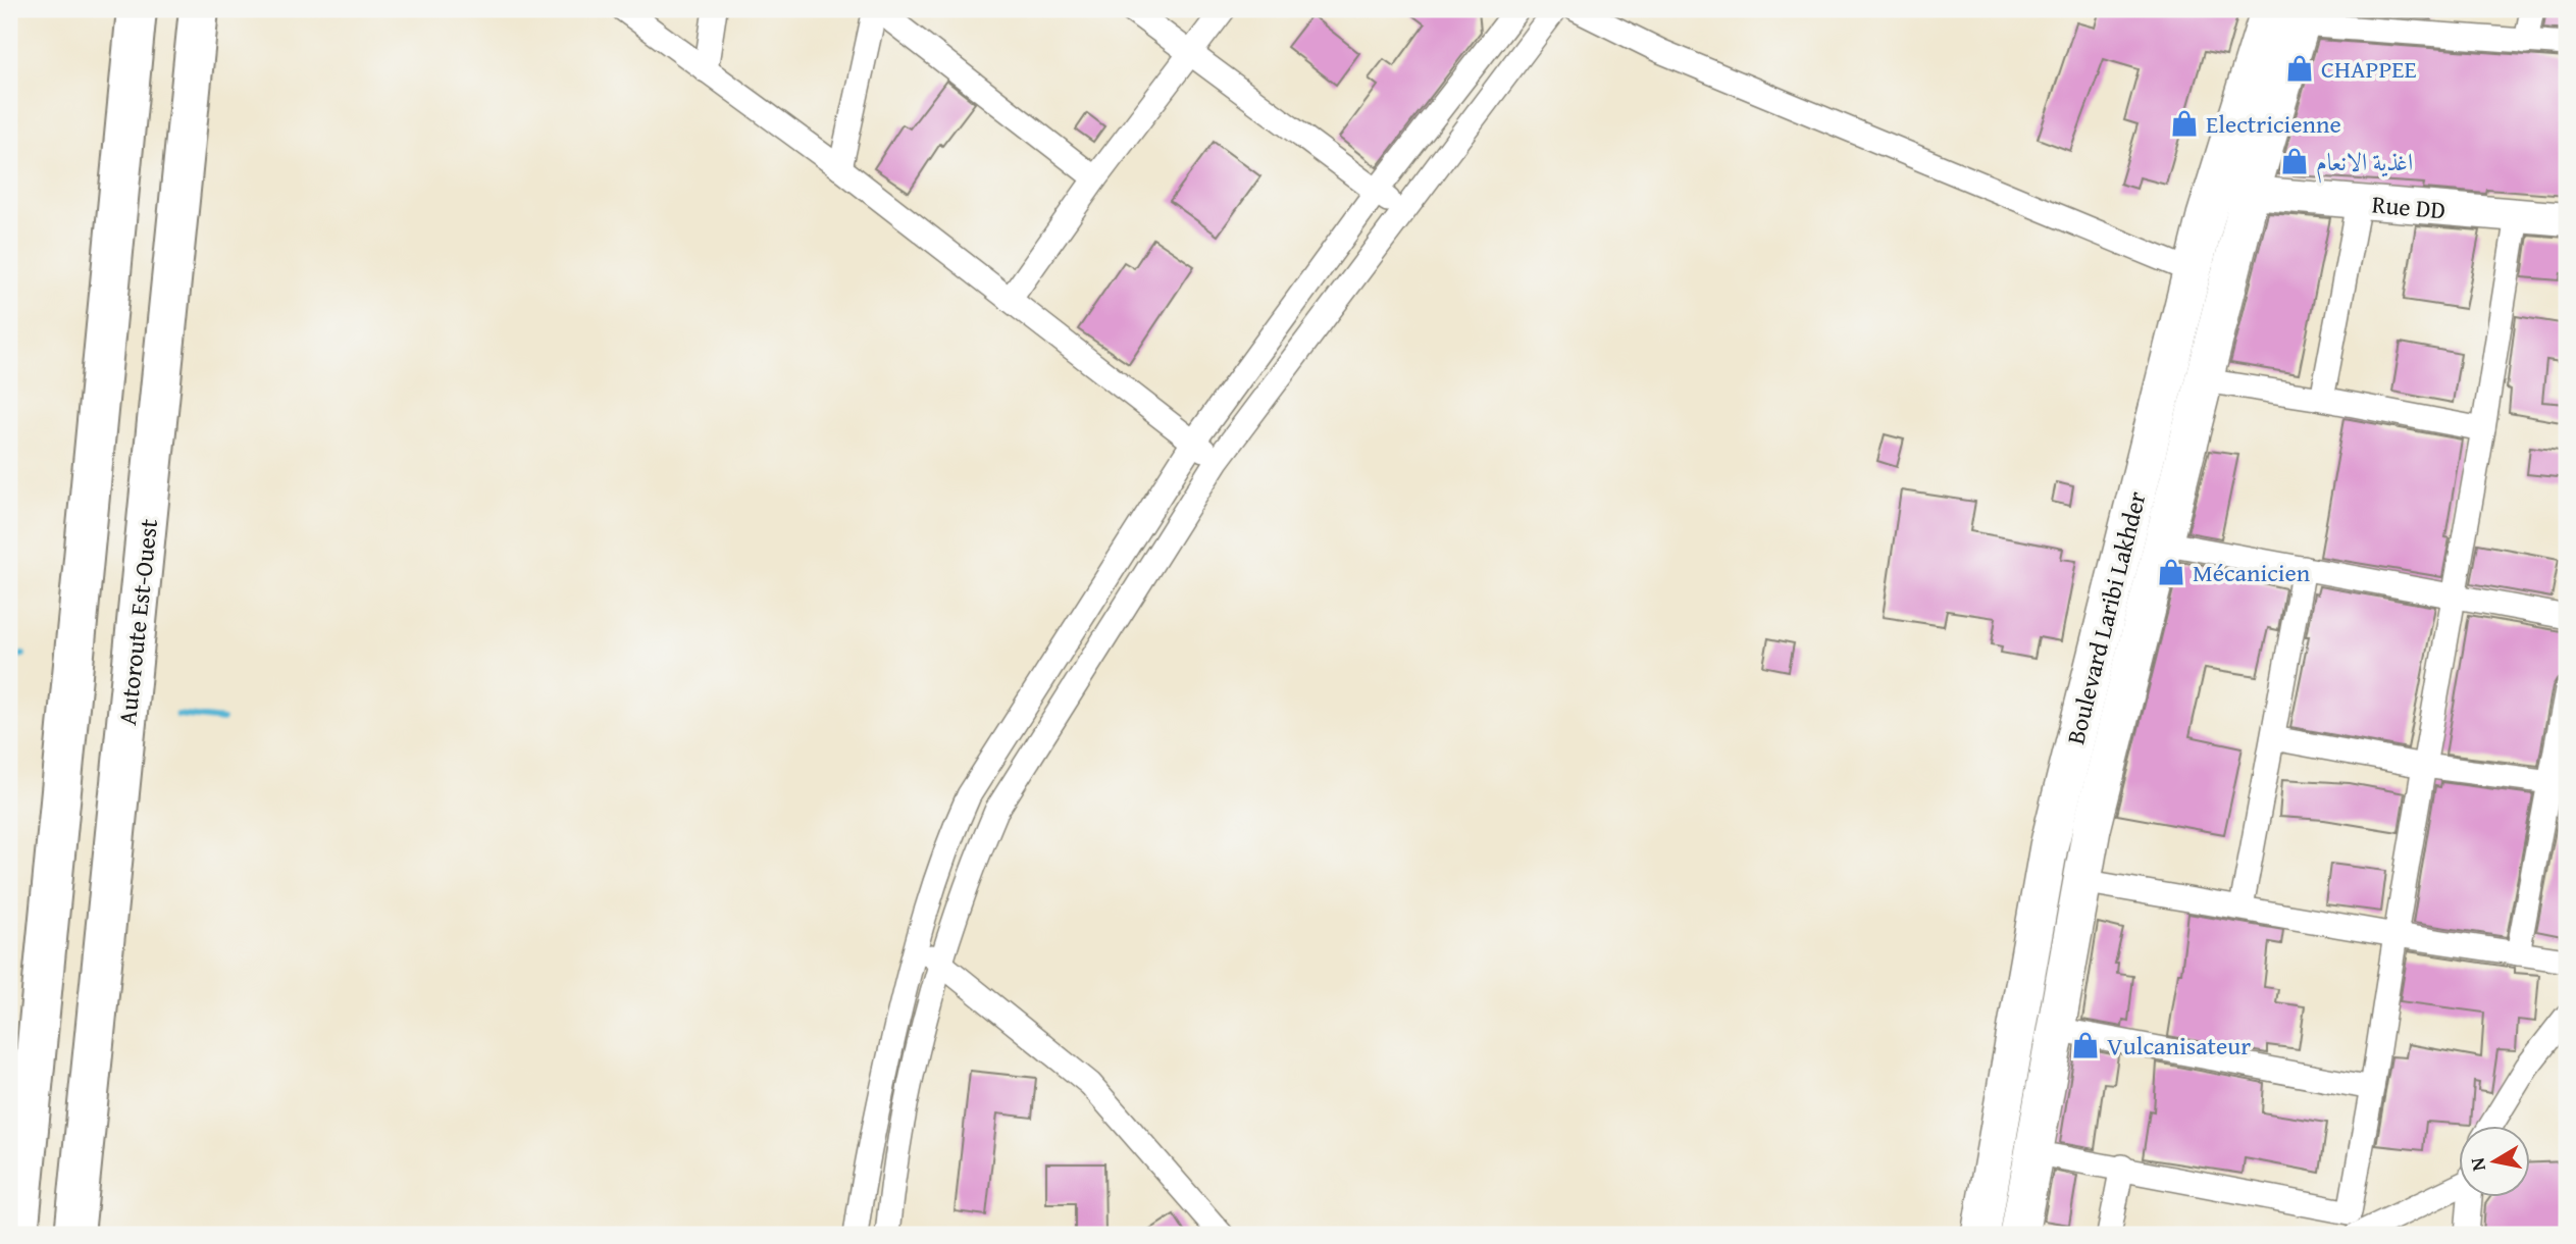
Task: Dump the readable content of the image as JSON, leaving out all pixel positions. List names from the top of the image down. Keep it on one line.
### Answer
{"streets":{"highway":["Autoroute Est-Ouest"],"main road":["Boulevard Laribi Lakhder"],"street":["Rue DD"]},"crossings":[["Rue DD","Boulevard Laribi Lakhder"]],"places":{"shop":["CHAPPEE","Electricienne","اغذية الانعام","Mécanicien","Vulcanisateur"]},"north":"left"}
